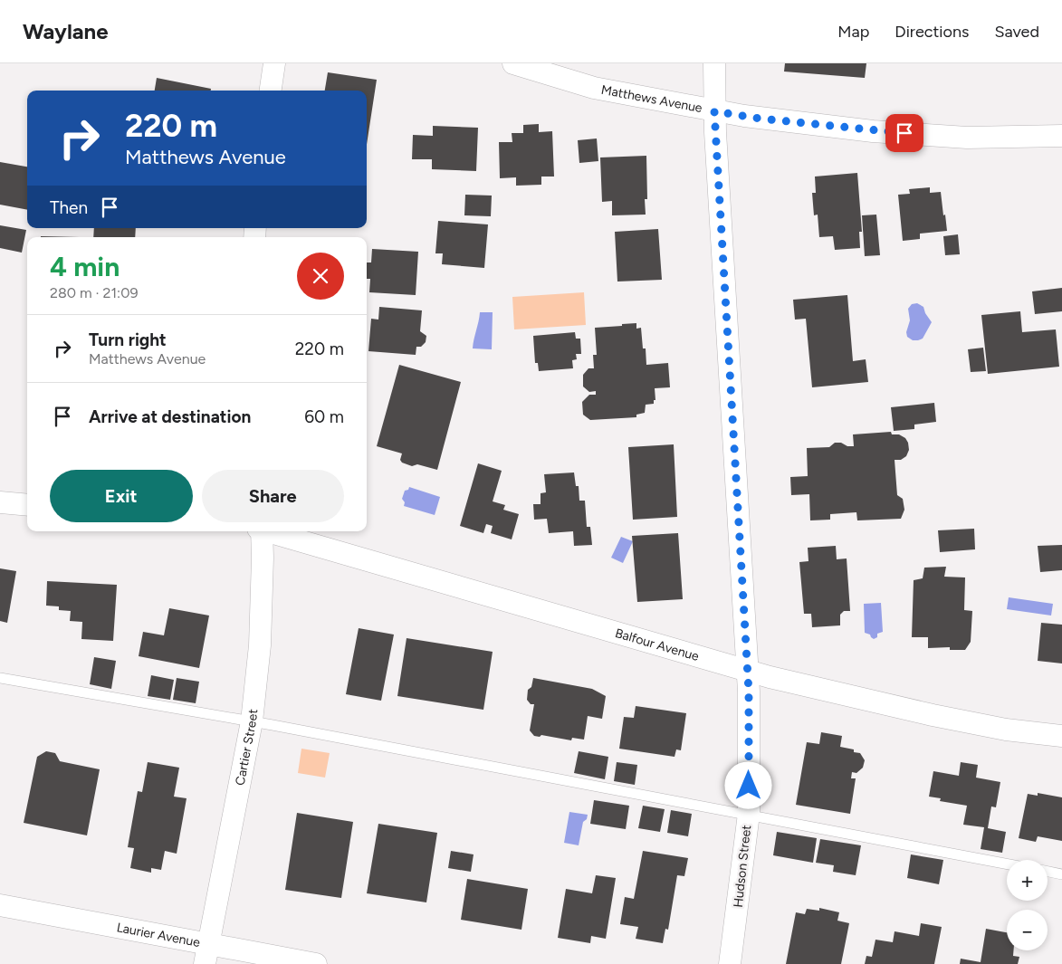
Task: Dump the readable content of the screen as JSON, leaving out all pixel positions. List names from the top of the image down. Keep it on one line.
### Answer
{"streets":{"street":["Matthews Avenue","Balfour Avenue","Cartier Street","Hudson Street","Laurier Avenue"]},"crossings":[["Matthews Avenue","Hudson Street"],["Balfour Avenue","Hudson Street"],["Cartier Street","Laurier Avenue"]],"page":{"header":"Waylane","nav":["Map","Directions","Saved"],"turn":["220 m","Matthews Avenue"],"then":"Then","heading":["4 min","280 m · 21:09"],"list":[{"name":"Turn right","note":"Matthews Avenue","value":"220 m"},{"name":"Arrive at destination","value":"60 m"}],"buttons":["Exit","Share"],"map_buttons":["+","−"]}}
